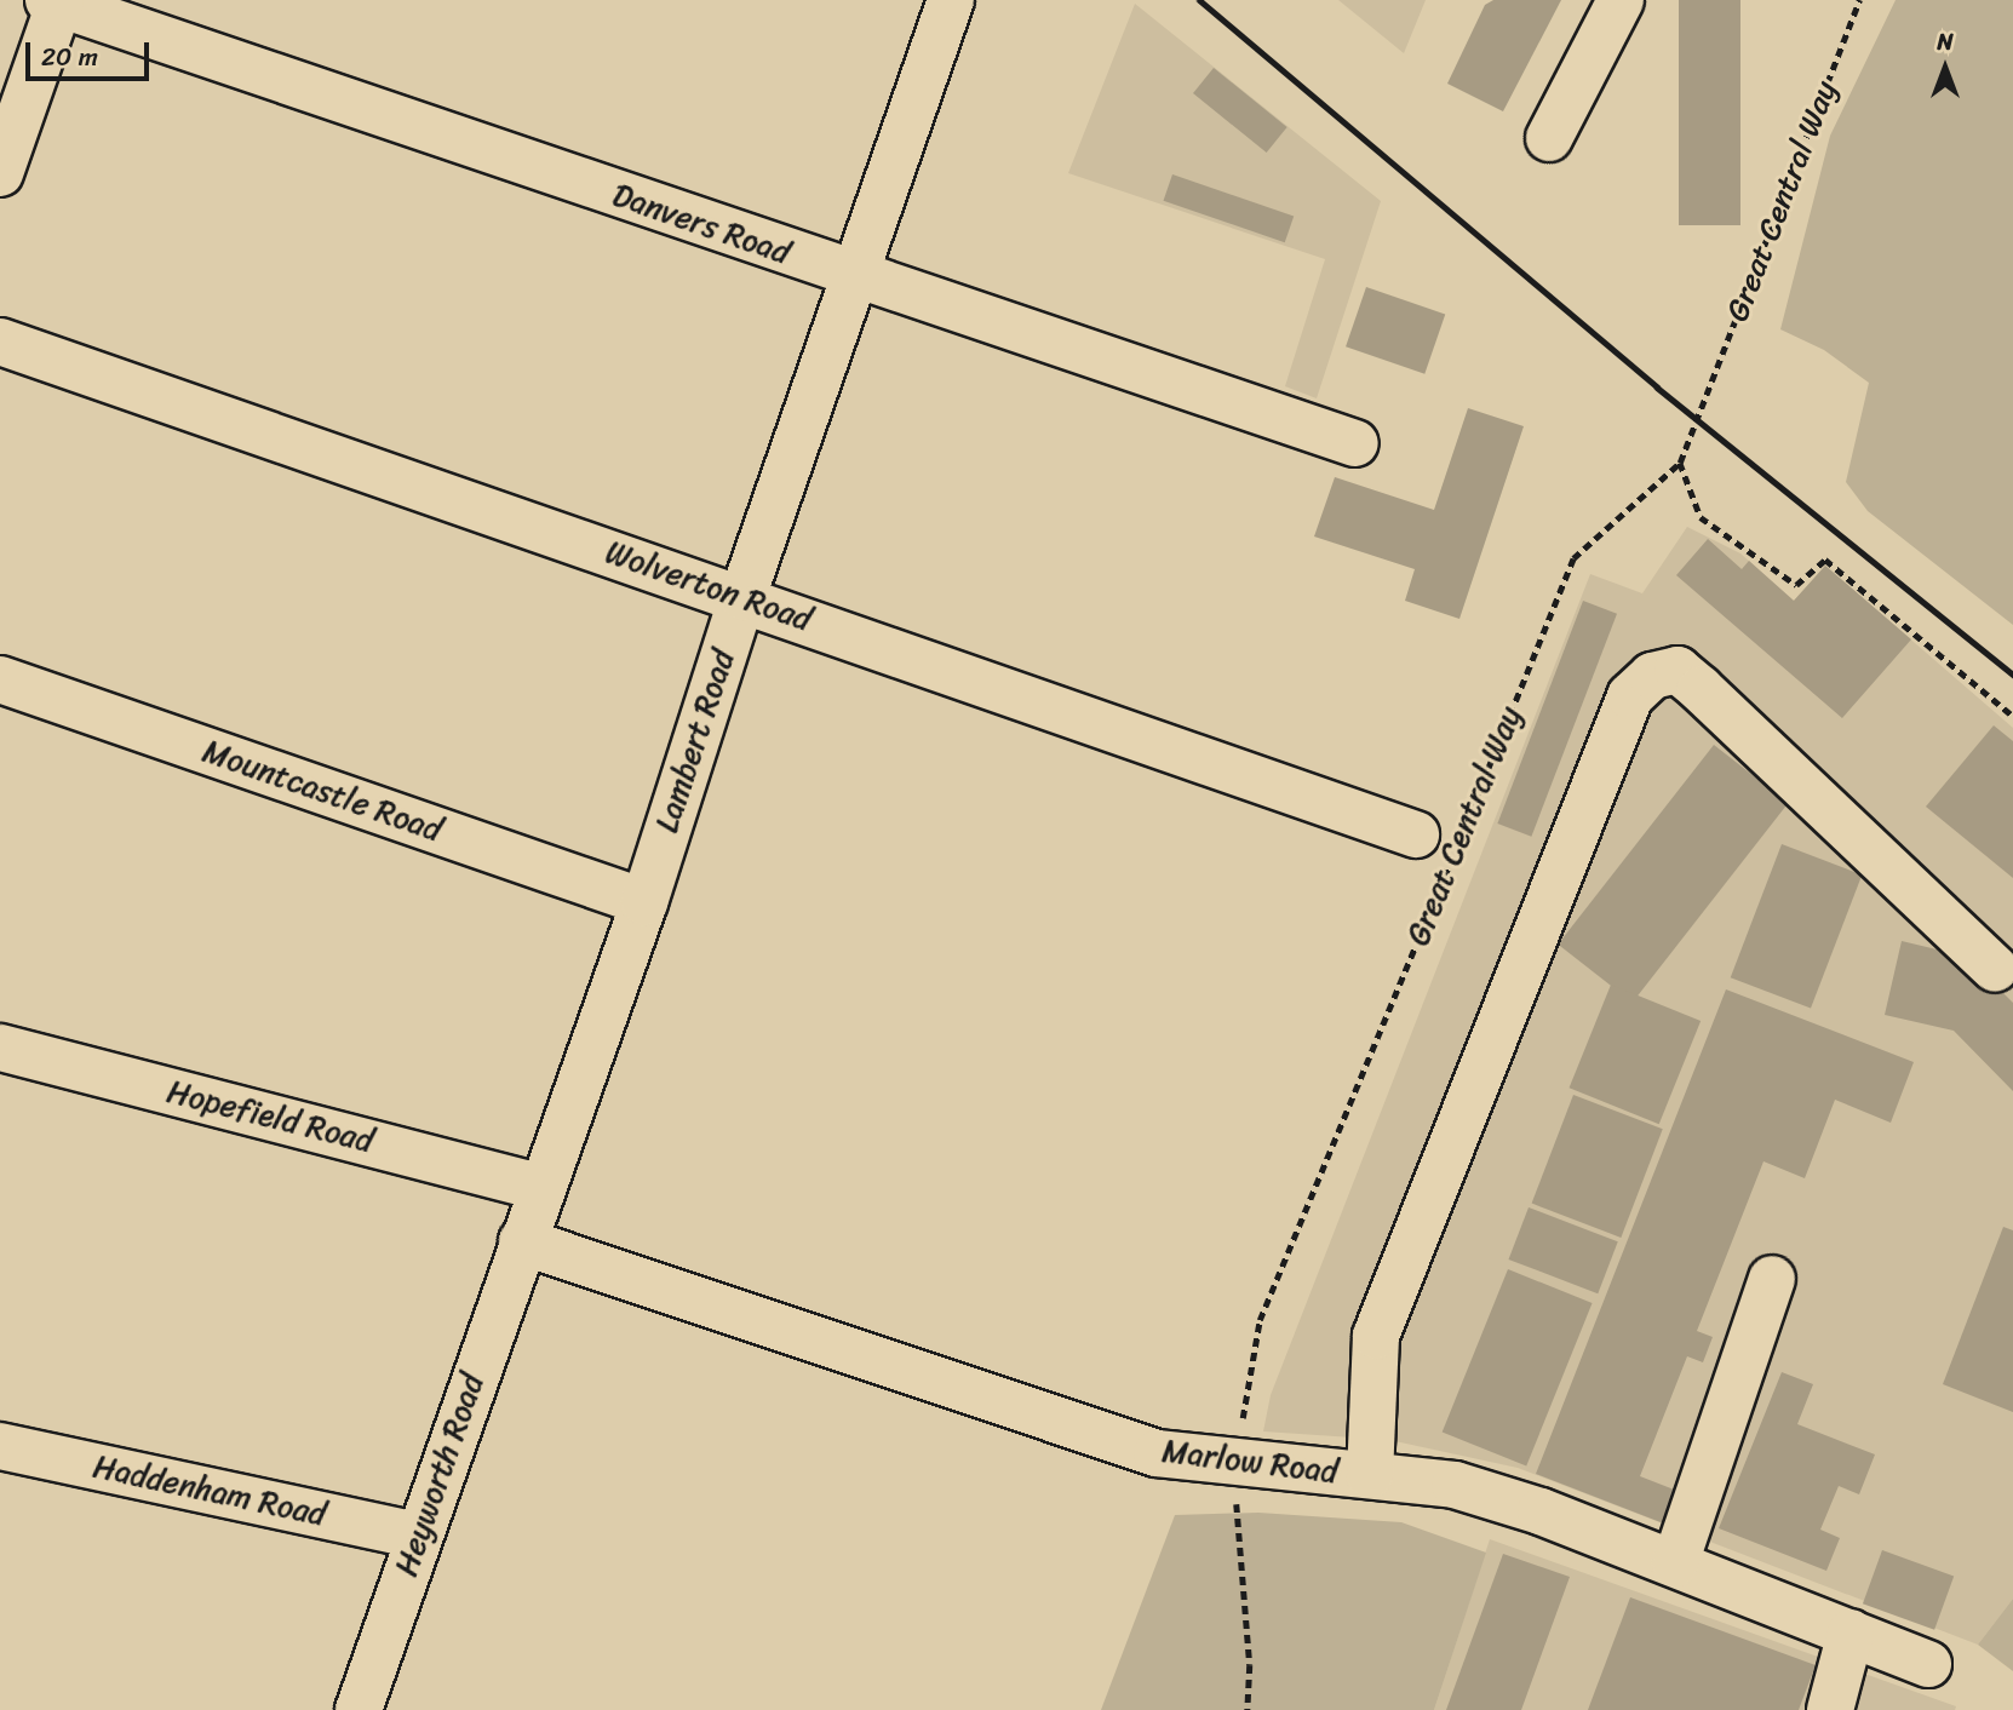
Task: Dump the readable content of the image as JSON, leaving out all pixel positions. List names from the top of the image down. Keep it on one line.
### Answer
{"streets":{"street":["Danvers Road","Wolverton Road","Lambert Road","Mountcastle Road","Hopefield Road","Marlow Road","Heyworth Road","Haddenham Road"],"path":["Great Central Way"]},"crossings":[["Great Central Way","Marlow Road"],["Danvers Road","Lambert Road"],["Wolverton Road","Lambert Road"],["Lambert Road","Mountcastle Road"],["Lambert Road","Hopefield Road"],["Lambert Road","Marlow Road"],["Lambert Road","Heyworth Road"],["Marlow Road","Heyworth Road"],["Heyworth Road","Haddenham Road"]],"scale_bar":"20 m","north":"top"}
